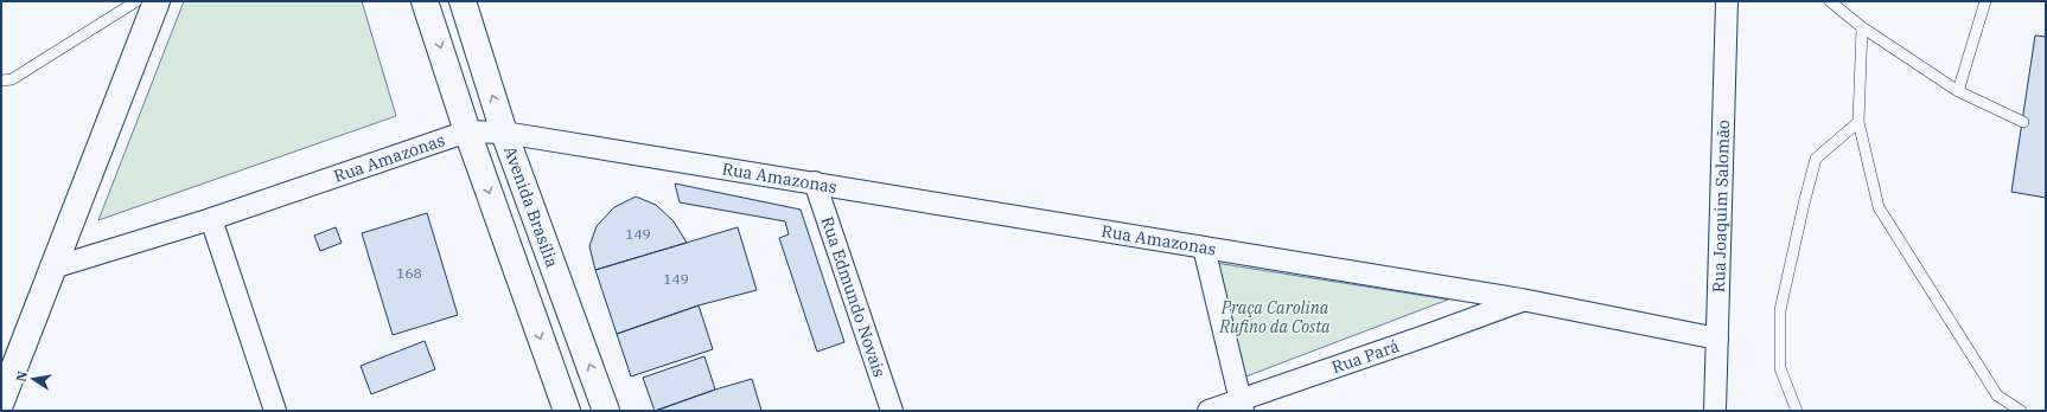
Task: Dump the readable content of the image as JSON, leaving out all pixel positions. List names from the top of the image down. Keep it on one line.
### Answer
{"streets":{"main road":["Avenida Brasília"],"street":["Rua Amazonas","Rua Joaquim Salomão","Rua Edmundo Novais","Rua Pará"]},"crossings":[["Rua Amazonas","Rua Joaquim Salomão"],["Rua Amazonas","Avenida Brasília"],["Rua Amazonas","Rua Edmundo Novais"],["Rua Amazonas","Rua Pará"]],"parks":["Praça Carolina Rufino da Costa"],"house_numbers":["149","168","149"],"north":"left"}
